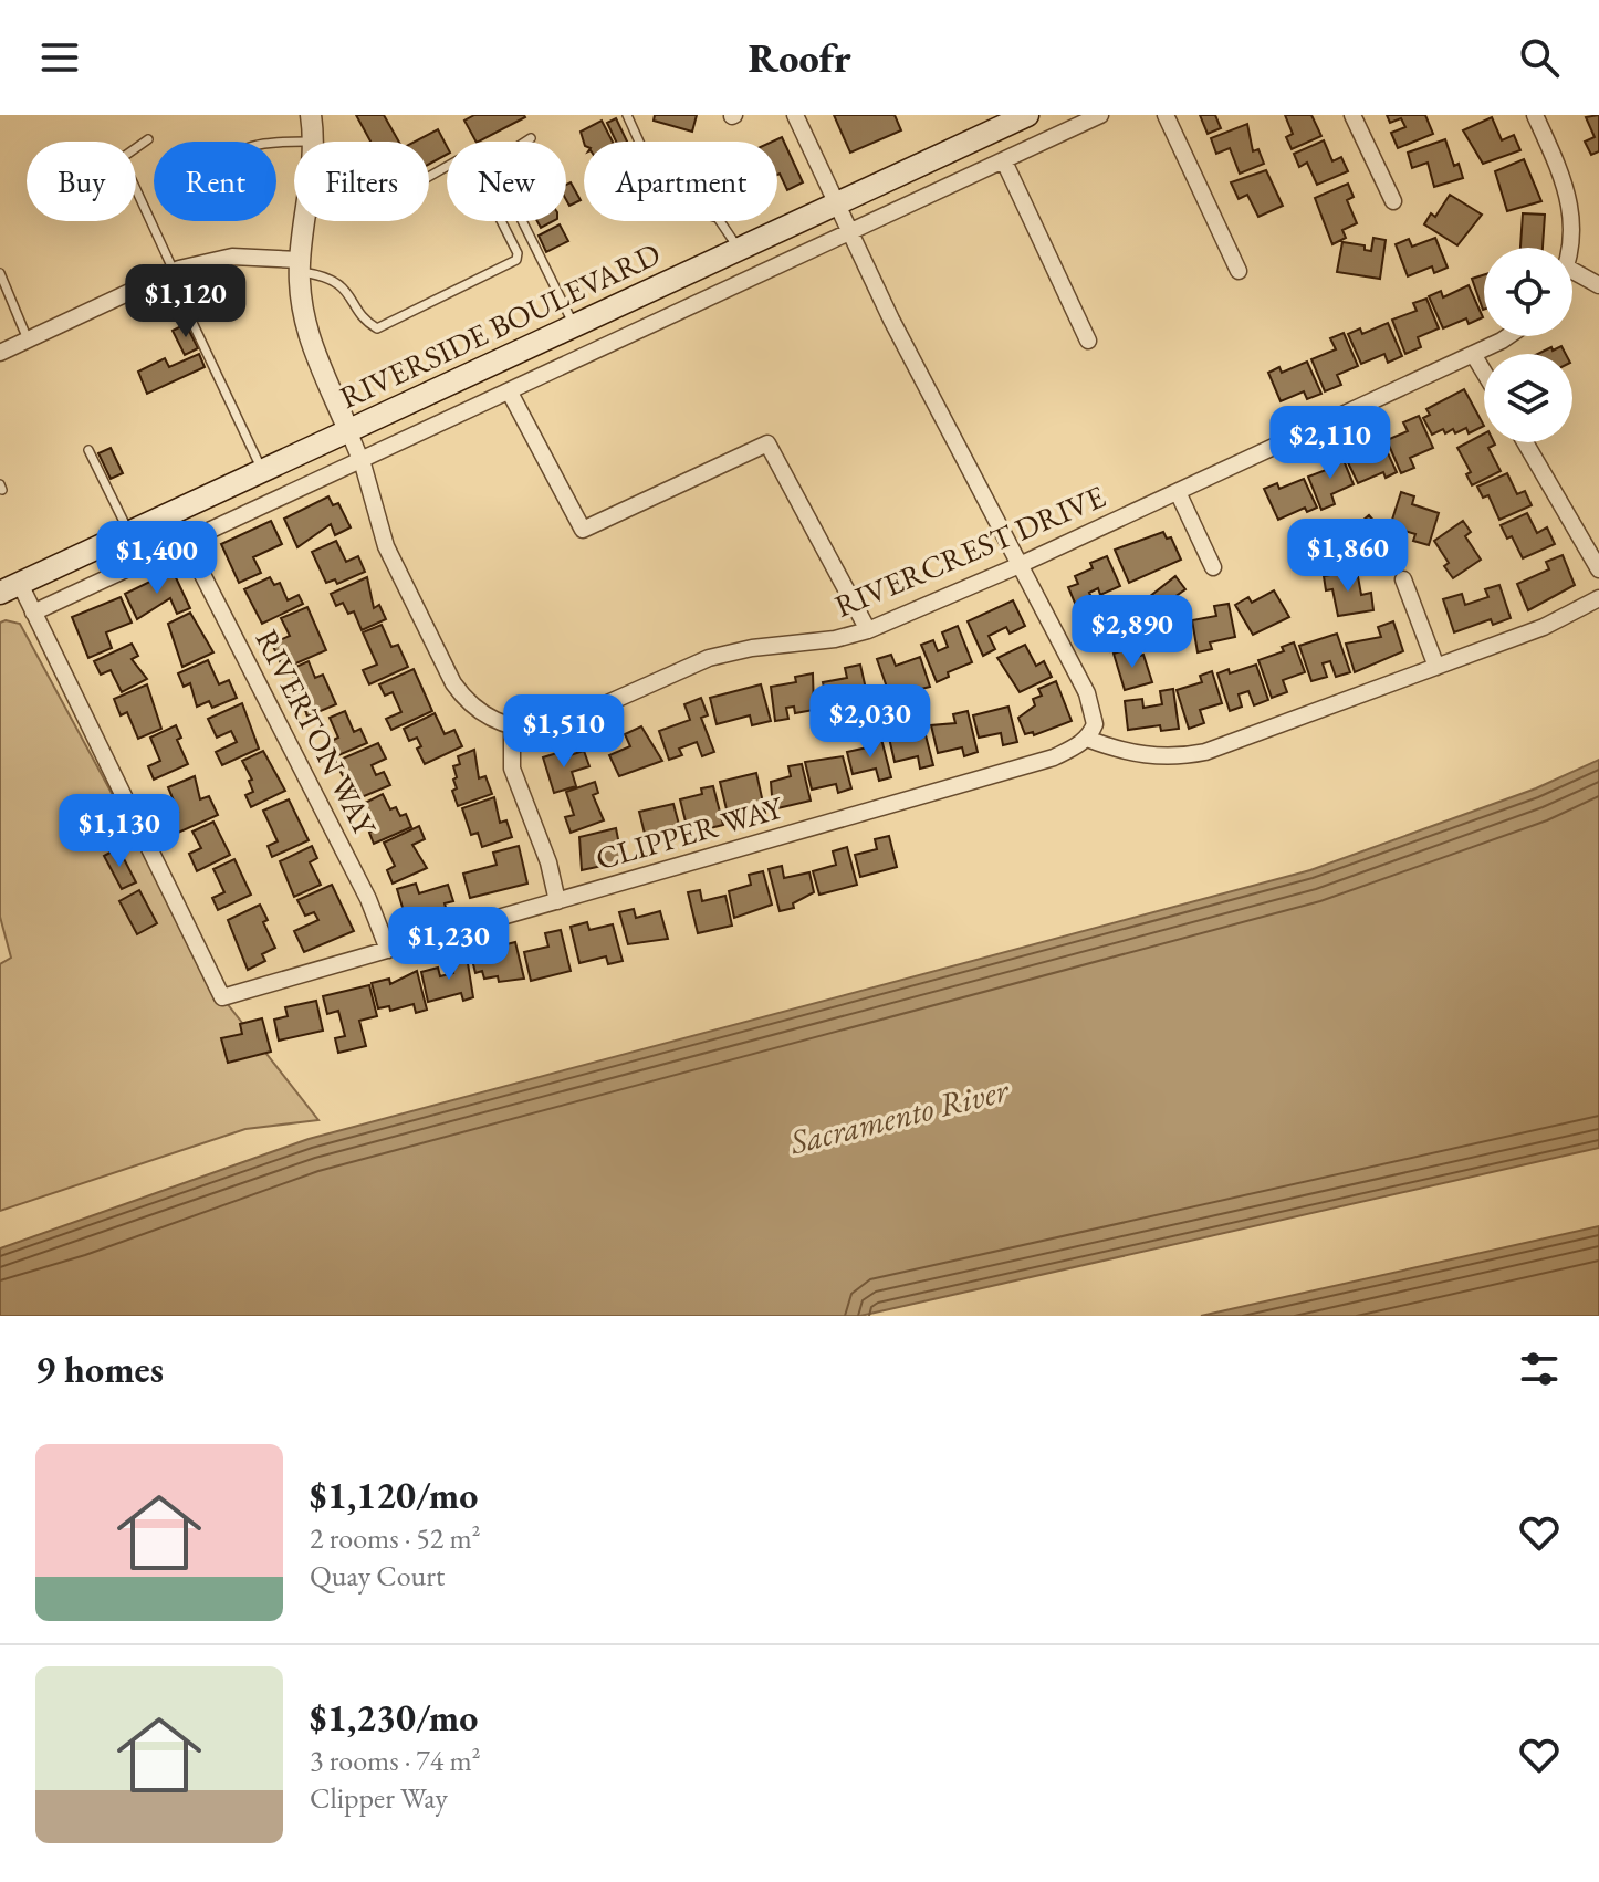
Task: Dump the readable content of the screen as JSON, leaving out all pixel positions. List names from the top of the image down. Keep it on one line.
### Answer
{"streets":{"main road":["RIVERSIDE BOULEVARD"],"street":["RIVERCREST DRIVE","RIVERTON WAY","CLIPPER WAY"]},"crossings":[["RIVERSIDE BOULEVARD","RIVERCREST DRIVE"],["RIVERSIDE BOULEVARD","CLIPPER WAY"],["RIVERTON WAY","CLIPPER WAY"]],"water":["Sacramento River"],"page":{"header":"Roofr","chip":["Buy","Rent","Filters","New","Apartment"],"price":["$1,120","$2,110","$1,860","$1,400","$2,890","$2,030","$1,510","$1,130","$1,230"],"heading":"9 homes","list":[{"name":"$1,120/mo","note":"2 rooms · 52 m² · Quay Court"},{"name":"$1,230/mo","note":"3 rooms · 74 m² · Clipper Way"}]}}
